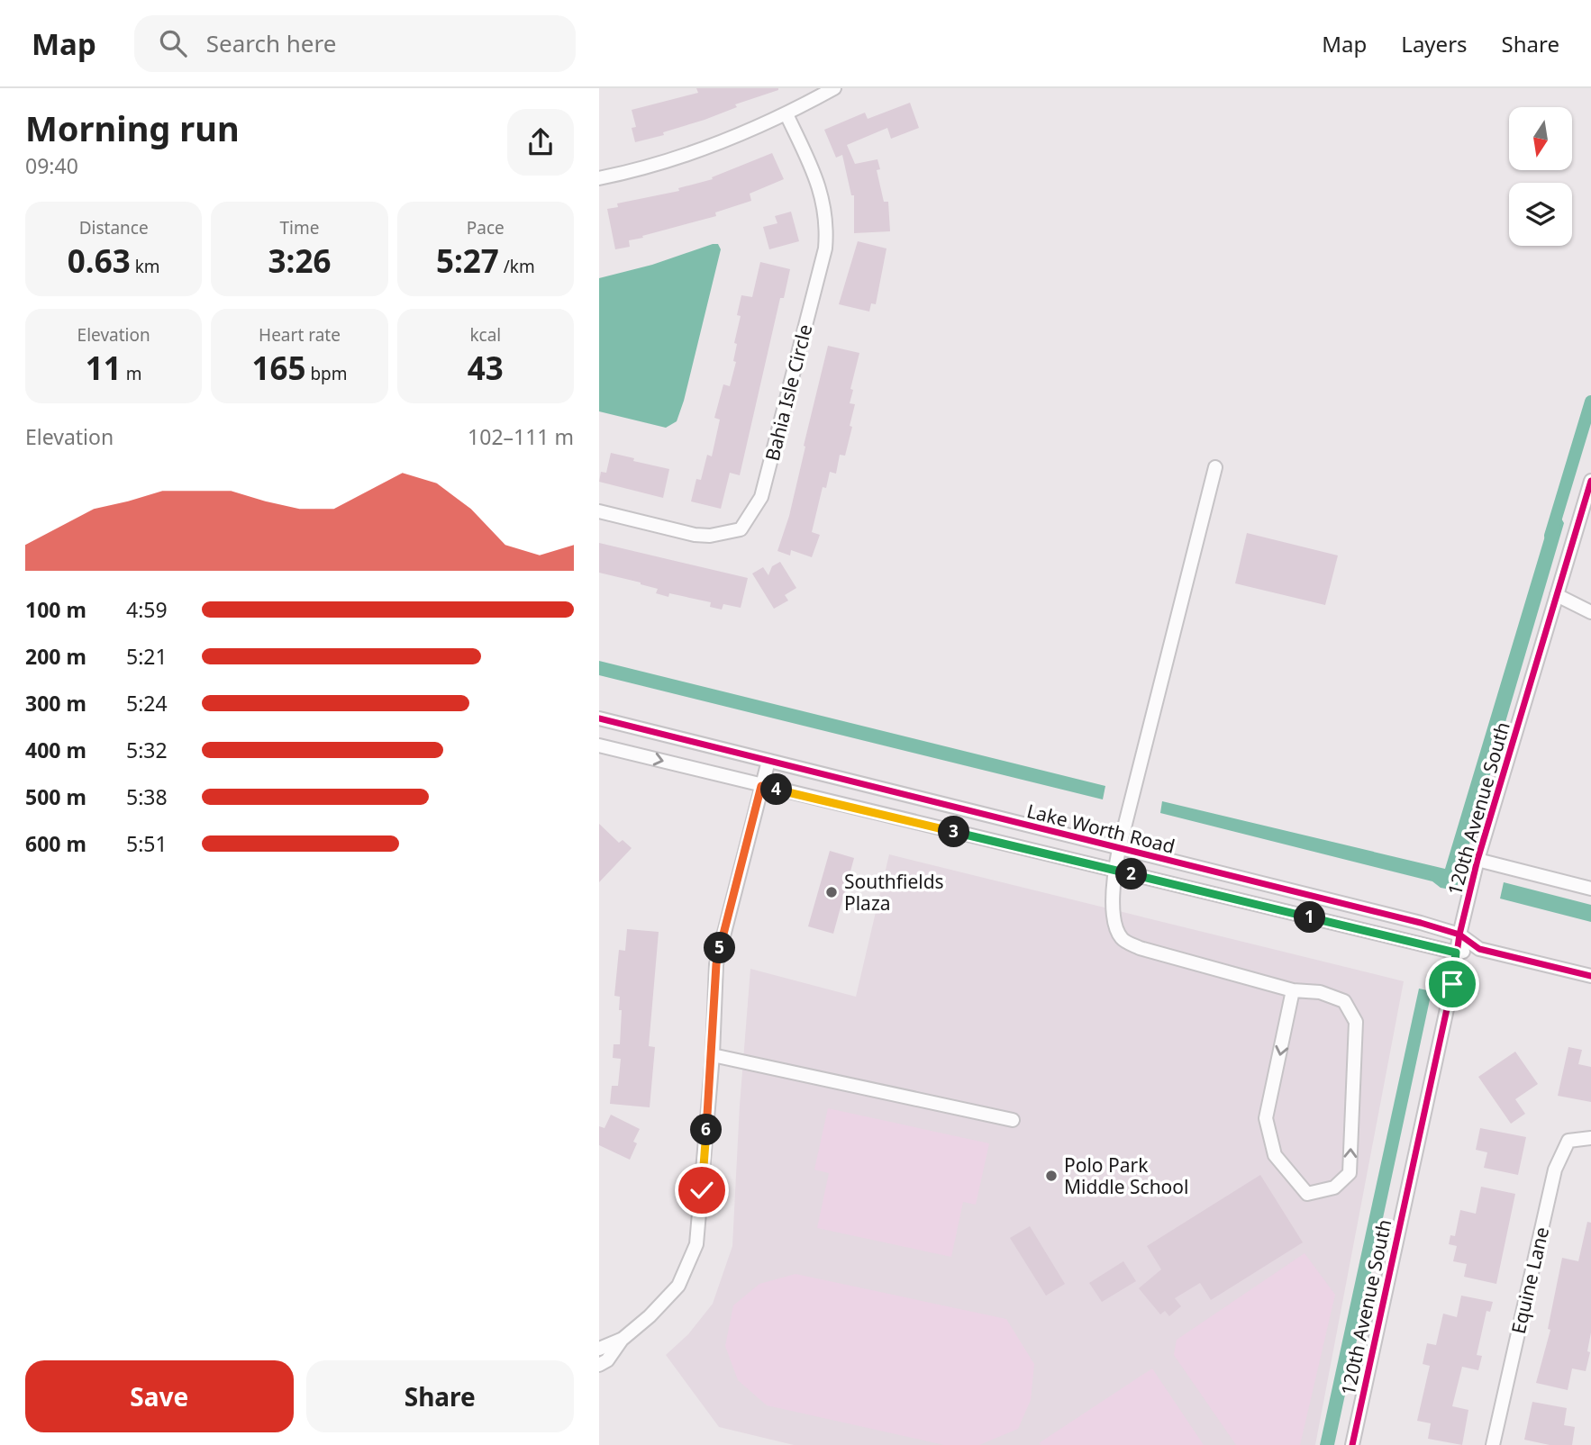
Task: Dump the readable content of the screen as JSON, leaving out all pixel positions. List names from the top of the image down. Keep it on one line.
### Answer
{"streets":{"street":["Bahia Isle Circle","120th Avenue South","Lake Worth Road","Equine Lane"]},"crossings":[["120th Avenue South","Lake Worth Road"]],"places":["Southfields Plaza","Polo Park Middle School"],"north":"bottom","page":{"header":"Map","search":"Search here","nav":["Map","Layers","Share"],"heading":["Morning run","09:40"],"stats":[["Distance","0.63 km"],["Time","3:26"],["Pace","5:27 /km"],["Elevation","11 m"],["Heart rate","165 bpm"],["kcal","43"]],"chart":["Elevation","102–111 m"],"list":[{"name":"100 m","note":"4:59"},{"name":"200 m","note":"5:21"},{"name":"300 m","note":"5:24"},{"name":"400 m","note":"5:32"},{"name":"500 m","note":"5:38"},{"name":"600 m","note":"5:51"}],"pins":["4","3","2","1","5","6"],"buttons":["Save","Share"]}}
